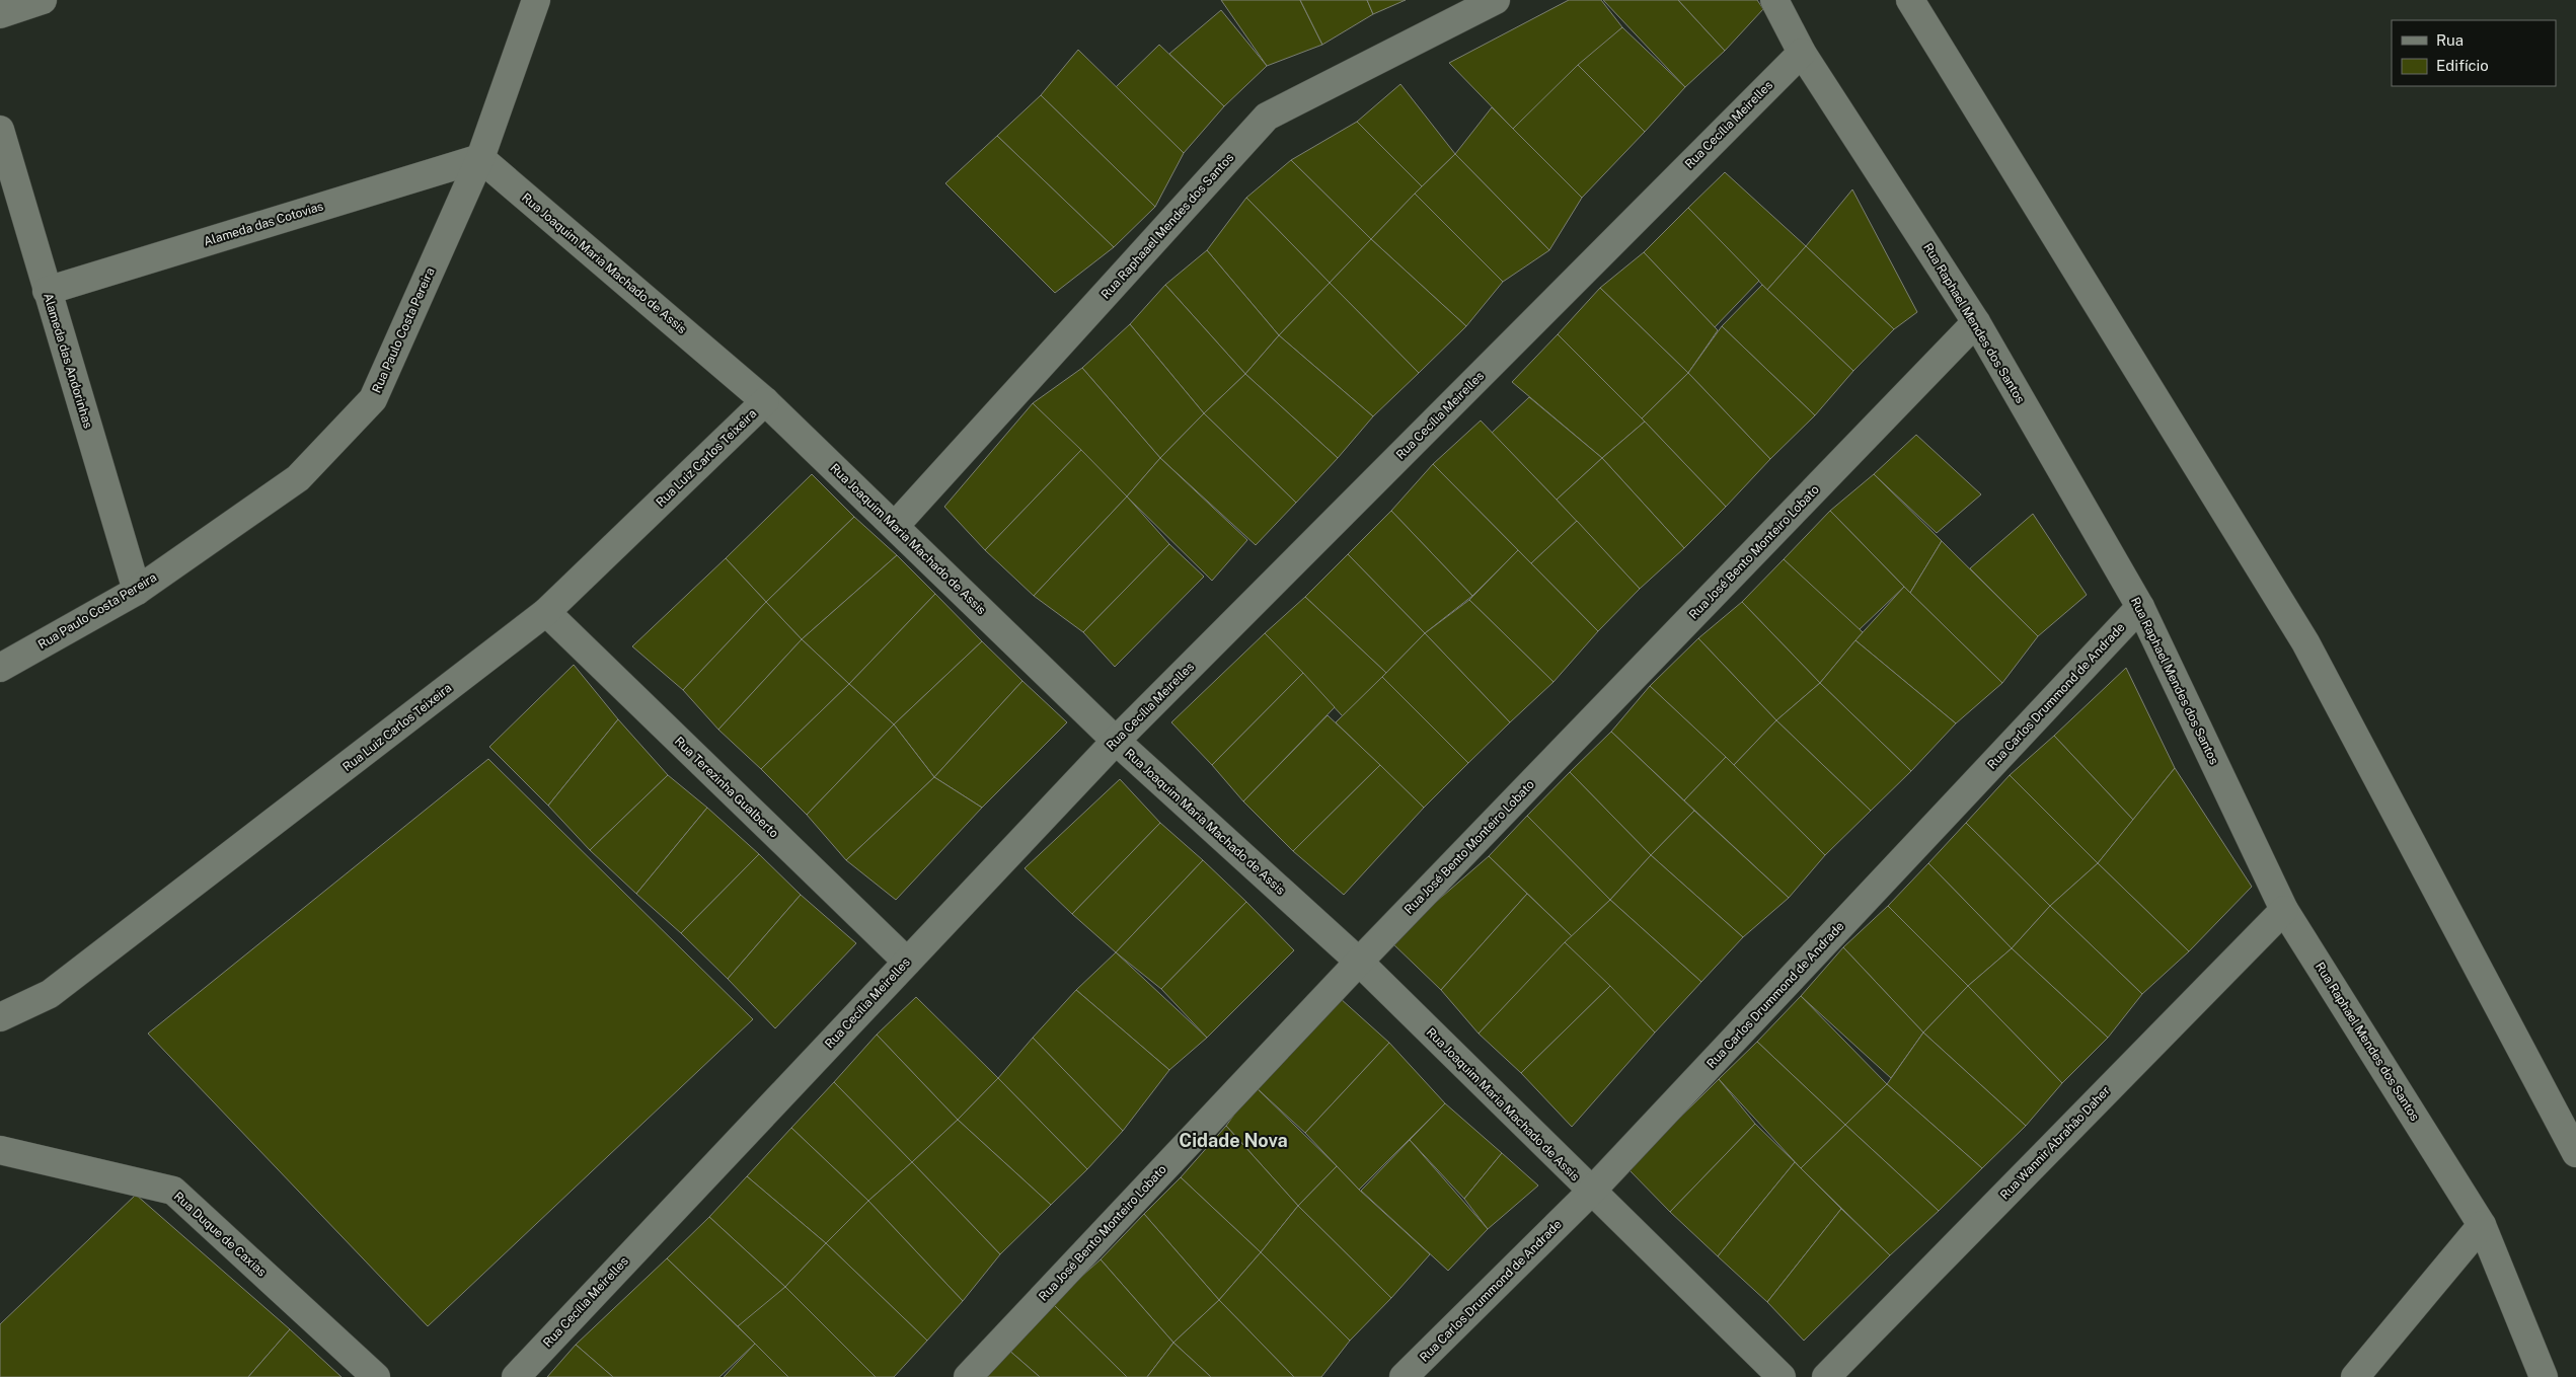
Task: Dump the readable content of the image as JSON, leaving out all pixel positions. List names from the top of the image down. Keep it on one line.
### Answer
{"streets":{"street":["Rua Cecília Meirelles","Alameda das Cotovias","Rua Raphaael Mendes dos Santos","Rua Joaquim Maria Machado de Assis","Rua Raphael Mendes dos Santos","Rua Paulo Costa Pereira","Alameda das Andorinhas","Rua Luiz Carlos Teixeira","Rua José Bento Monteiro Lobato","Rua Carlos Drummond de Andrade","Rua Terezinha Gualberto","Rua Wannir Abrahão Daher","Rua Duque de Caxias"]},"crossings":[["Rua Cecília Meirelles","Rua Joaquim Maria Machado de Assis"],["Rua Cecília Meirelles","Rua Raphael Mendes dos Santos"],["Rua Cecília Meirelles","Rua Terezinha Gualberto"],["Alameda das Cotovias","Rua Joaquim Maria Machado de Assis"],["Alameda das Cotovias","Rua Paulo Costa Pereira"],["Alameda das Cotovias","Alameda das Andorinhas"],["Rua Raphaael Mendes dos Santos","Rua Joaquim Maria Machado de Assis"],["Rua Joaquim Maria Machado de Assis","Rua Paulo Costa Pereira"],["Rua Joaquim Maria Machado de Assis","Rua Luiz Carlos Teixeira"],["Rua Joaquim Maria Machado de Assis","Rua José Bento Monteiro Lobato"],["Rua Joaquim Maria Machado de Assis","Rua Carlos Drummond de Andrade"],["Rua Raphael Mendes dos Santos","Rua José Bento Monteiro Lobato"],["Rua Raphael Mendes dos Santos","Rua Carlos Drummond de Andrade"],["Rua Raphael Mendes dos Santos","Rua Wannir Abrahão Daher"],["Rua Paulo Costa Pereira","Alameda das Andorinhas"],["Rua Luiz Carlos Teixeira","Rua Terezinha Gualberto"]],"districts":["Cidade Nova"],"legend":["Rua","Edifício"]}
